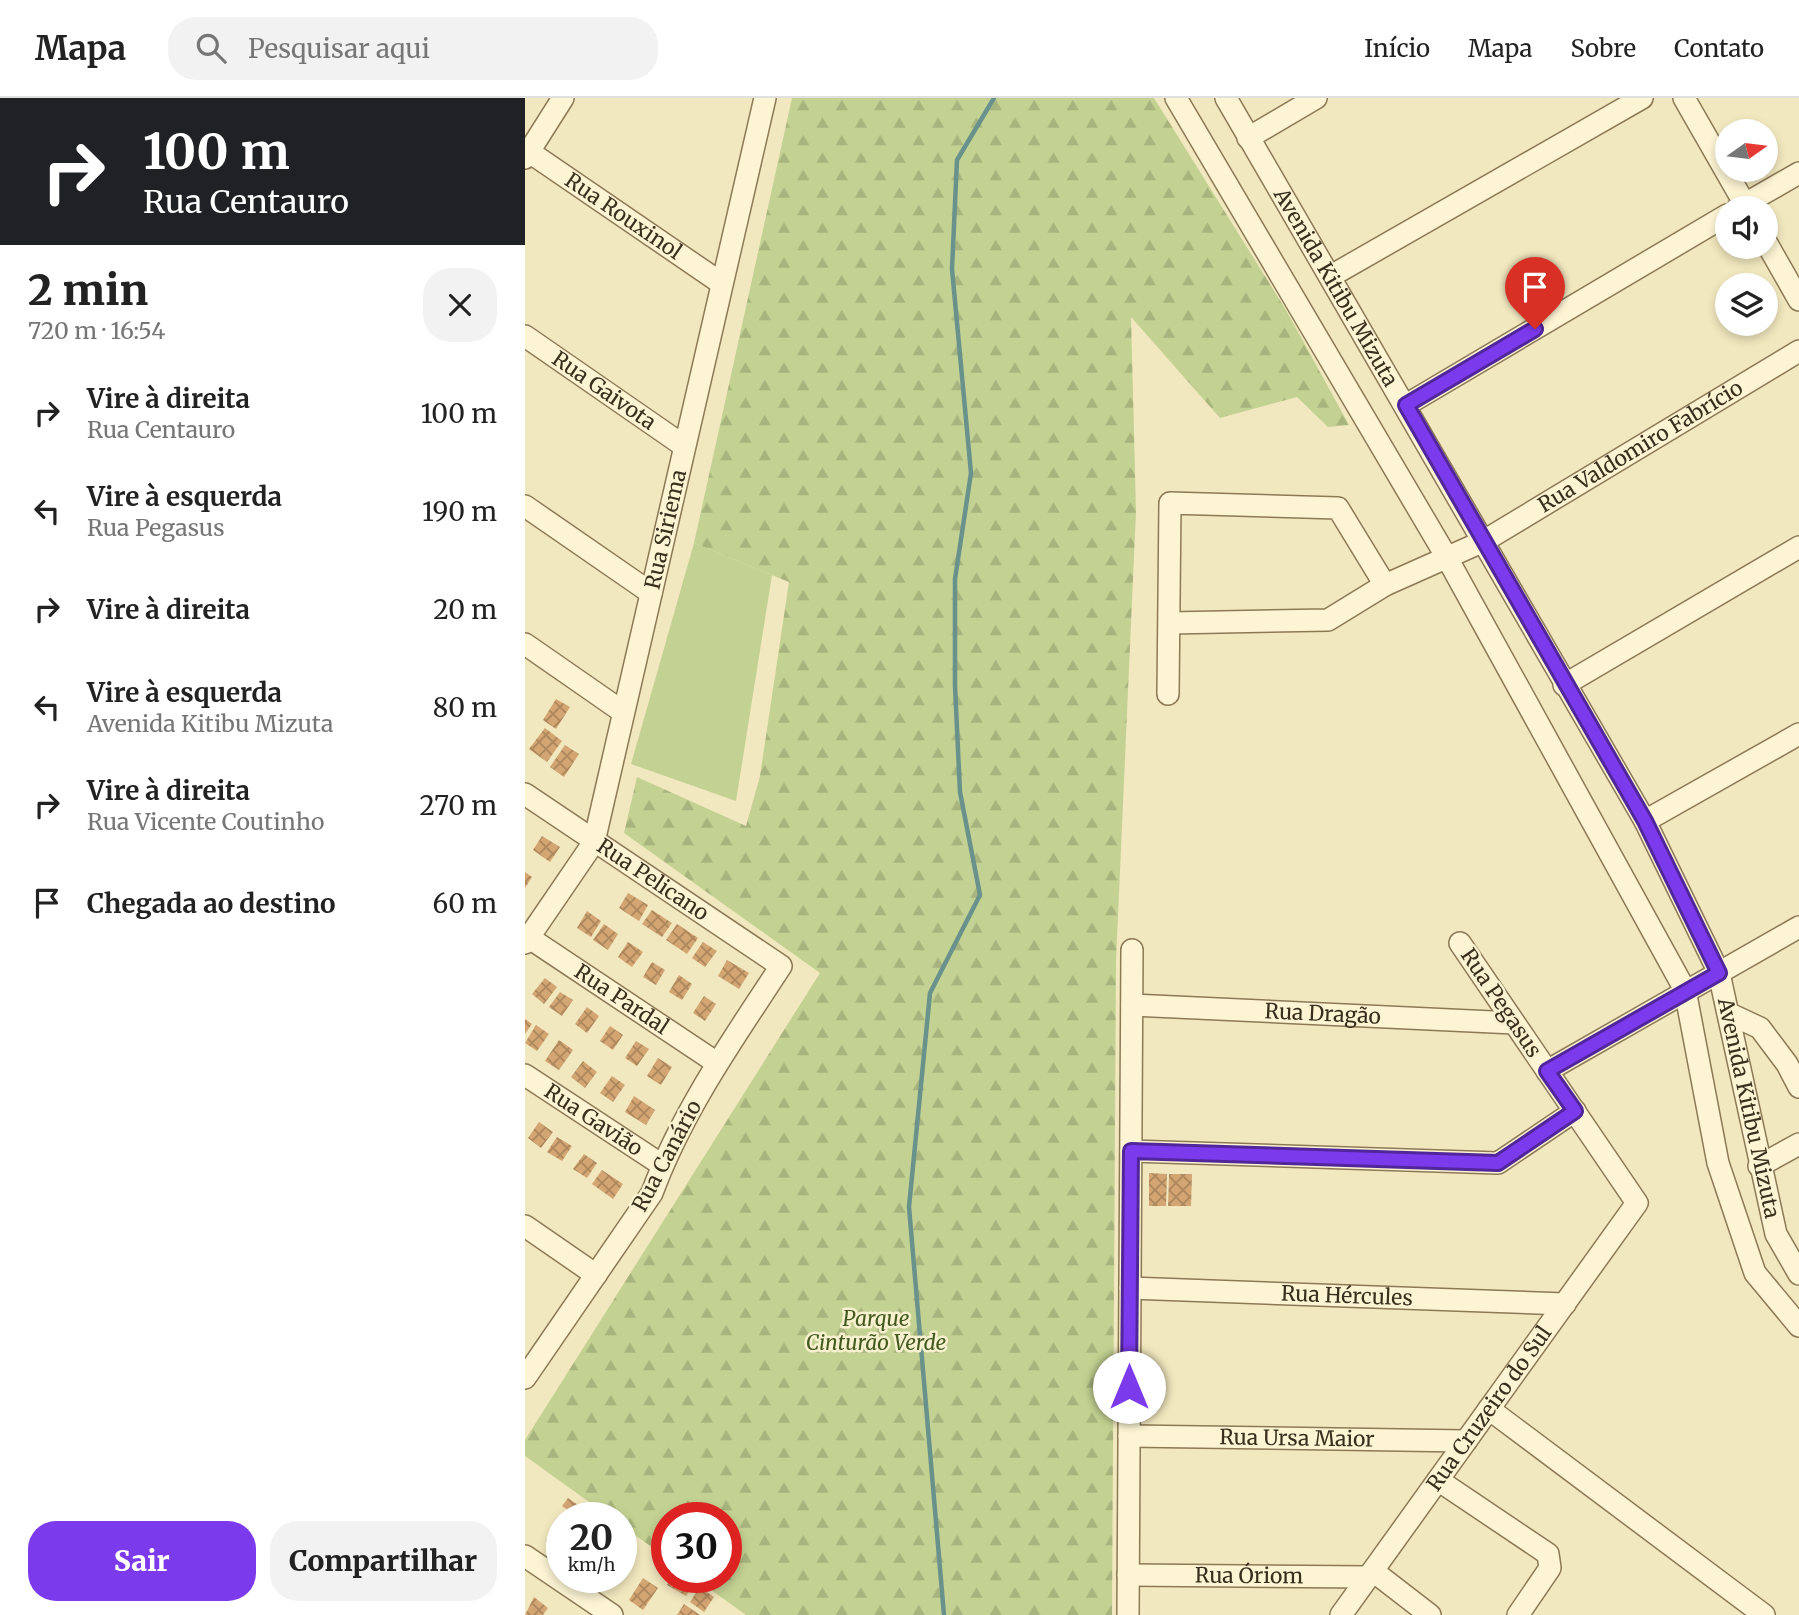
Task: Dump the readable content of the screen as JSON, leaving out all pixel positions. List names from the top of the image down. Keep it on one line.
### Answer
{"streets":{"street":["Rua Rouxinol","Avenida Kitibu Mizuta","Rua Gaivota","Rua Valdomiro Fabrício","Rua Siriema","Rua Pelicano","Rua Pardal","Rua Pegasus","Rua Dragão","Rua Gavião","Rua Canário","Rua Hércules","Rua Cruzeiro do Sul","Rua Ursa Maior","Rua Óriom"]},"crossings":[["Rua Rouxinol","Rua Siriema"],["Avenida Kitibu Mizuta","Rua Valdomiro Fabrício"],["Rua Gaivota","Rua Siriema"],["Rua Siriema","Rua Pelicano"],["Rua Siriema","Rua Pardal"],["Rua Pelicano","Rua Canário"],["Rua Pardal","Rua Canário"],["Rua Pegasus","Rua Dragão"],["Rua Pegasus","Rua Cruzeiro do Sul"],["Rua Gavião","Rua Canário"],["Rua Hércules","Rua Cruzeiro do Sul"],["Rua Cruzeiro do Sul","Rua Ursa Maior"],["Rua Cruzeiro do Sul","Rua Óriom"]],"parks":["Parque Cinturão Verde"],"north":"right","page":{"header":"Mapa","search":"Pesquisar aqui","nav":["Início","Mapa","Sobre","Contato"],"turn":["100 m","Rua Centauro"],"heading":["2 min","720 m · 16:54"],"list":[{"name":"Vire à direita","note":"Rua Centauro","value":"100 m"},{"name":"Vire à esquerda","note":"Rua Pegasus","value":"190 m"},{"name":"Vire à direita","value":"20 m"},{"name":"Vire à esquerda","note":"Avenida Kitibu Mizuta","value":"80 m"},{"name":"Vire à direita","note":"Rua Vicente Coutinho","value":"270 m"},{"name":"Chegada ao destino","value":"60 m"}],"speed":"20 km/h","limit":"30","buttons":["Sair","Compartilhar"]}}
